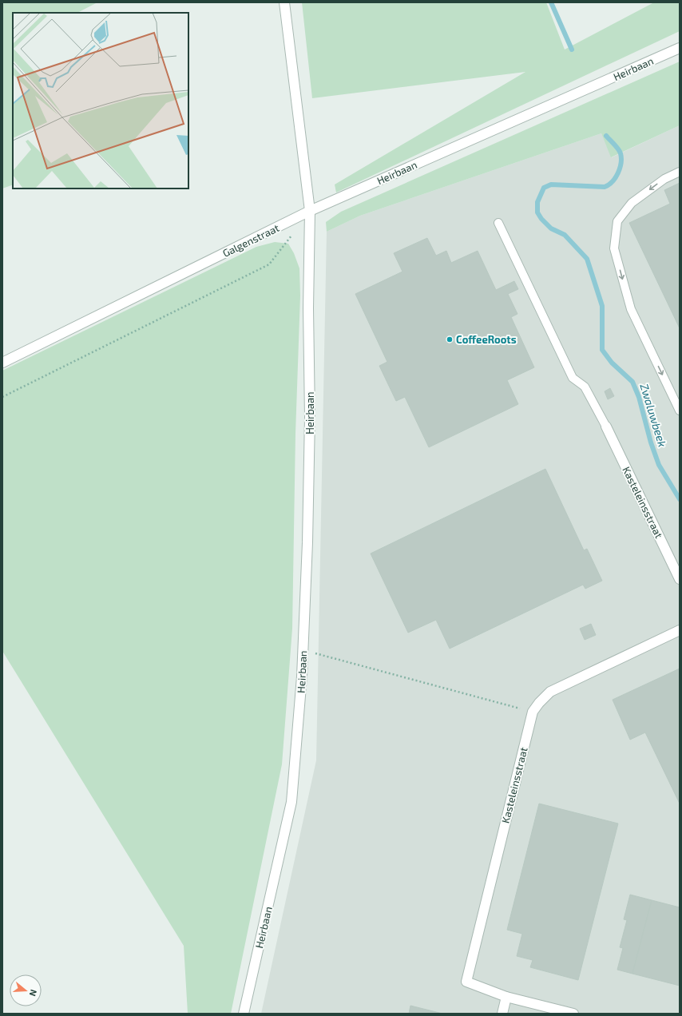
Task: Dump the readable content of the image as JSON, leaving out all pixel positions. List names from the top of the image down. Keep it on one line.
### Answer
{"streets":{"street":["Heirbaan","Galgenstraat","Kasteleinsstraat"]},"crossings":[["Heirbaan","Galgenstraat"]],"water":["Zwaluwbeek"],"places":["CoffeeRoots"],"north":"right"}
